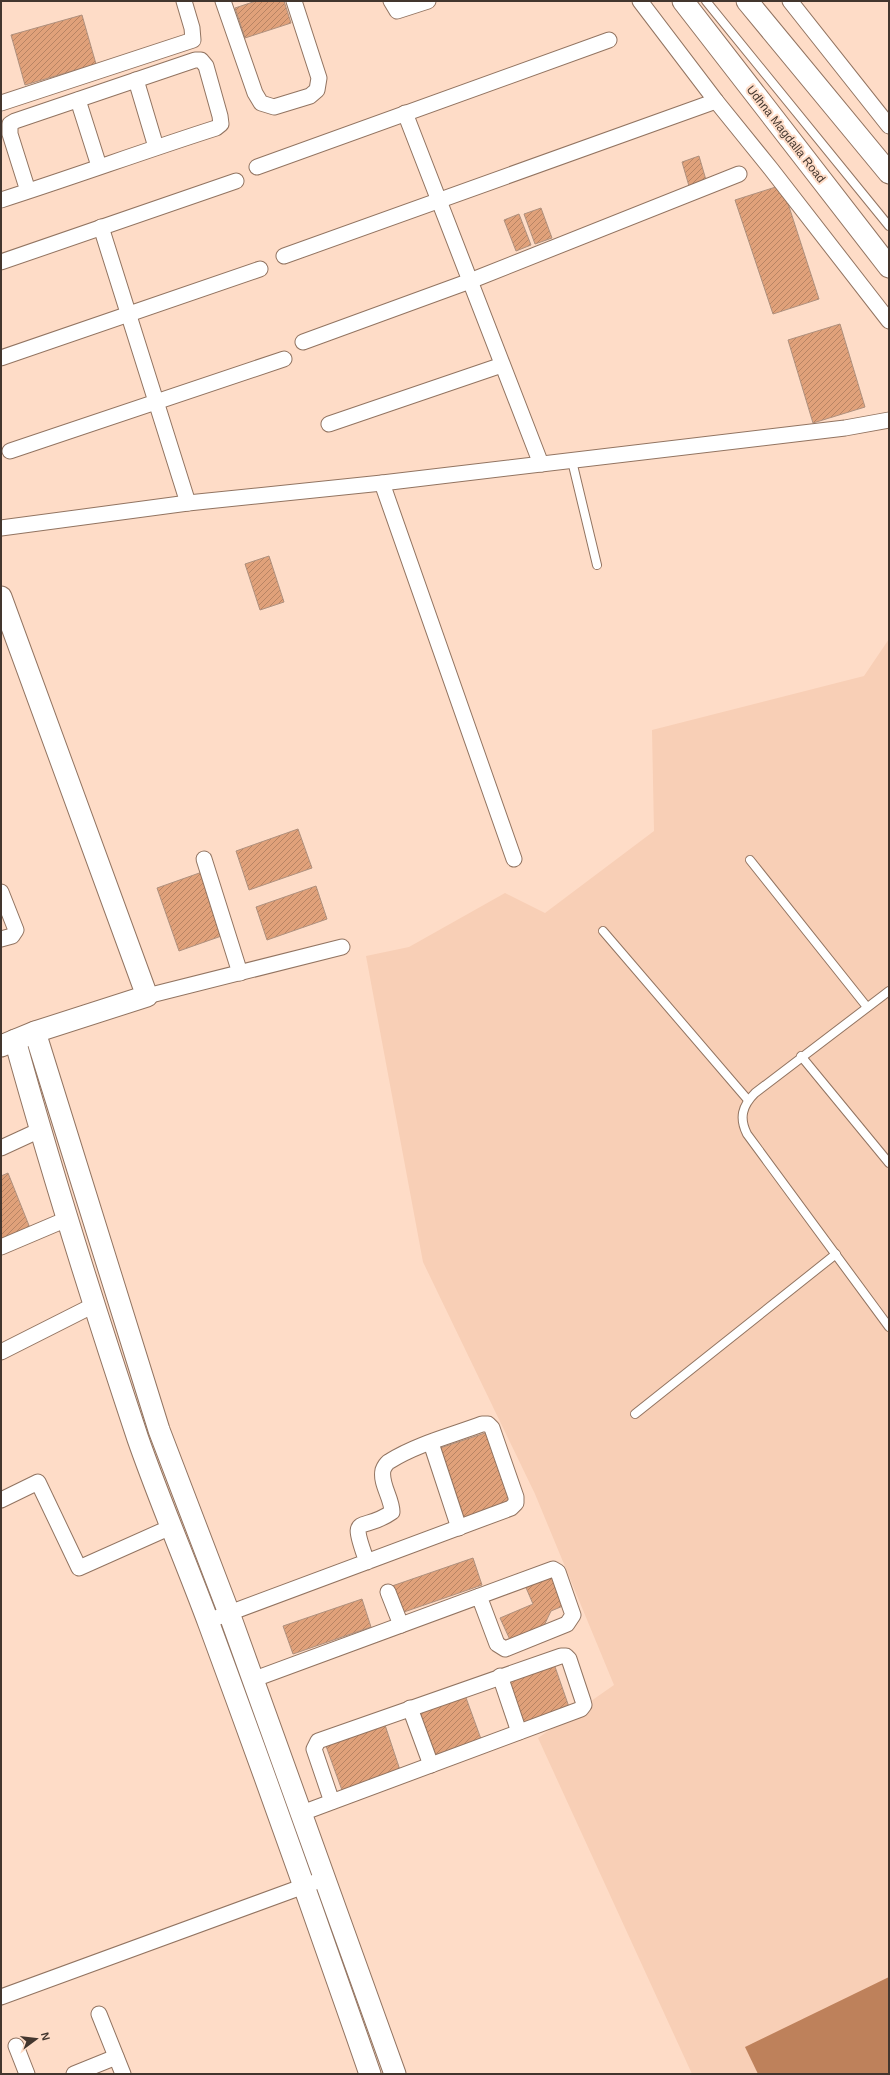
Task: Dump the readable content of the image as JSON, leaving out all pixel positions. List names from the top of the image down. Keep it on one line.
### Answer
{"streets":{"street":["Udhna Magdalla Road"]},"north":"right"}
